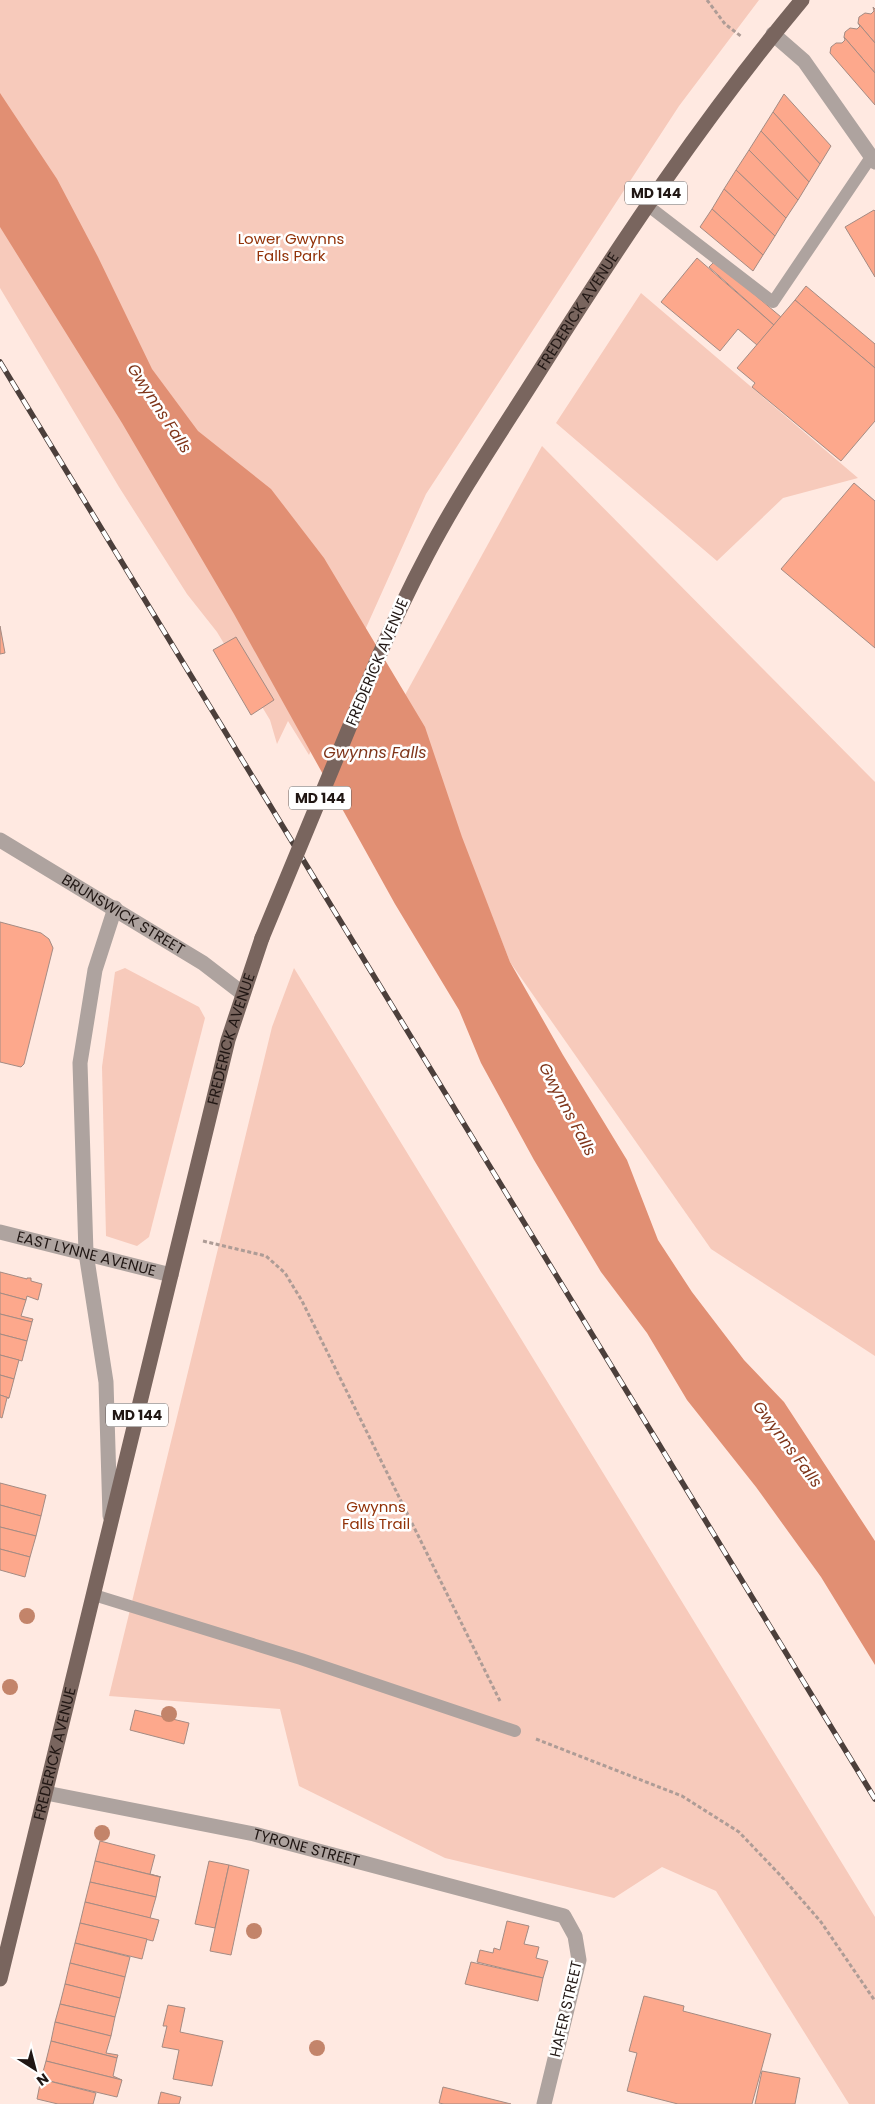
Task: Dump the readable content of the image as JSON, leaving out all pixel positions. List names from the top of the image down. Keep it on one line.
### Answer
{"streets":{"main road":["MD 144","FREDERICK AVENUE"],"street":["BRUNSWICK STREET","EAST LYNNE AVENUE","TYRONE STREET","HAFER STREET"]},"crossings":[["FREDERICK AVENUE","BRUNSWICK STREET"],["FREDERICK AVENUE","EAST LYNNE AVENUE"],["FREDERICK AVENUE","TYRONE STREET"],["TYRONE STREET","HAFER STREET"]],"water":["Gwynns Falls"],"parks":["Lower Gwynns Falls Park","Gwynns Falls Trail"],"north":"bottom right"}
